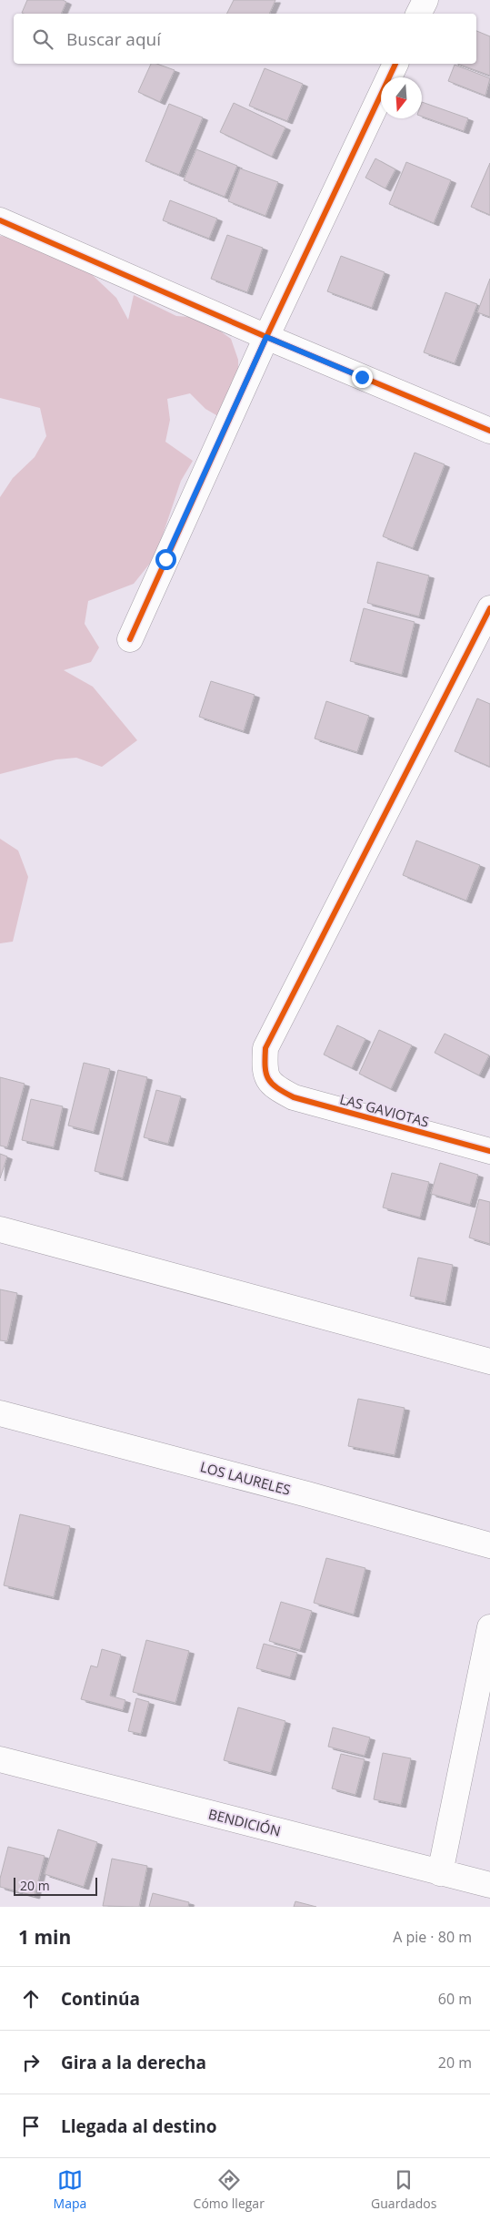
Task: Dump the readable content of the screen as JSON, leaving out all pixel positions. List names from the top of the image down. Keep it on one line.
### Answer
{"streets":{"street":["LAS GAVIOTAS","LOS LAURELES","BENDICIÓN"]},"scale_bar":"20 m","north":"bottom","page":{"search":"Buscar aquí","scale":"20 m","heading":["1 min","A pie · 80 m"],"list":[["Continúa","60 m"],["Gira a la derecha","20 m"],"Llegada al destino"],"nav":["Mapa","Cómo llegar","Guardados"]}}
